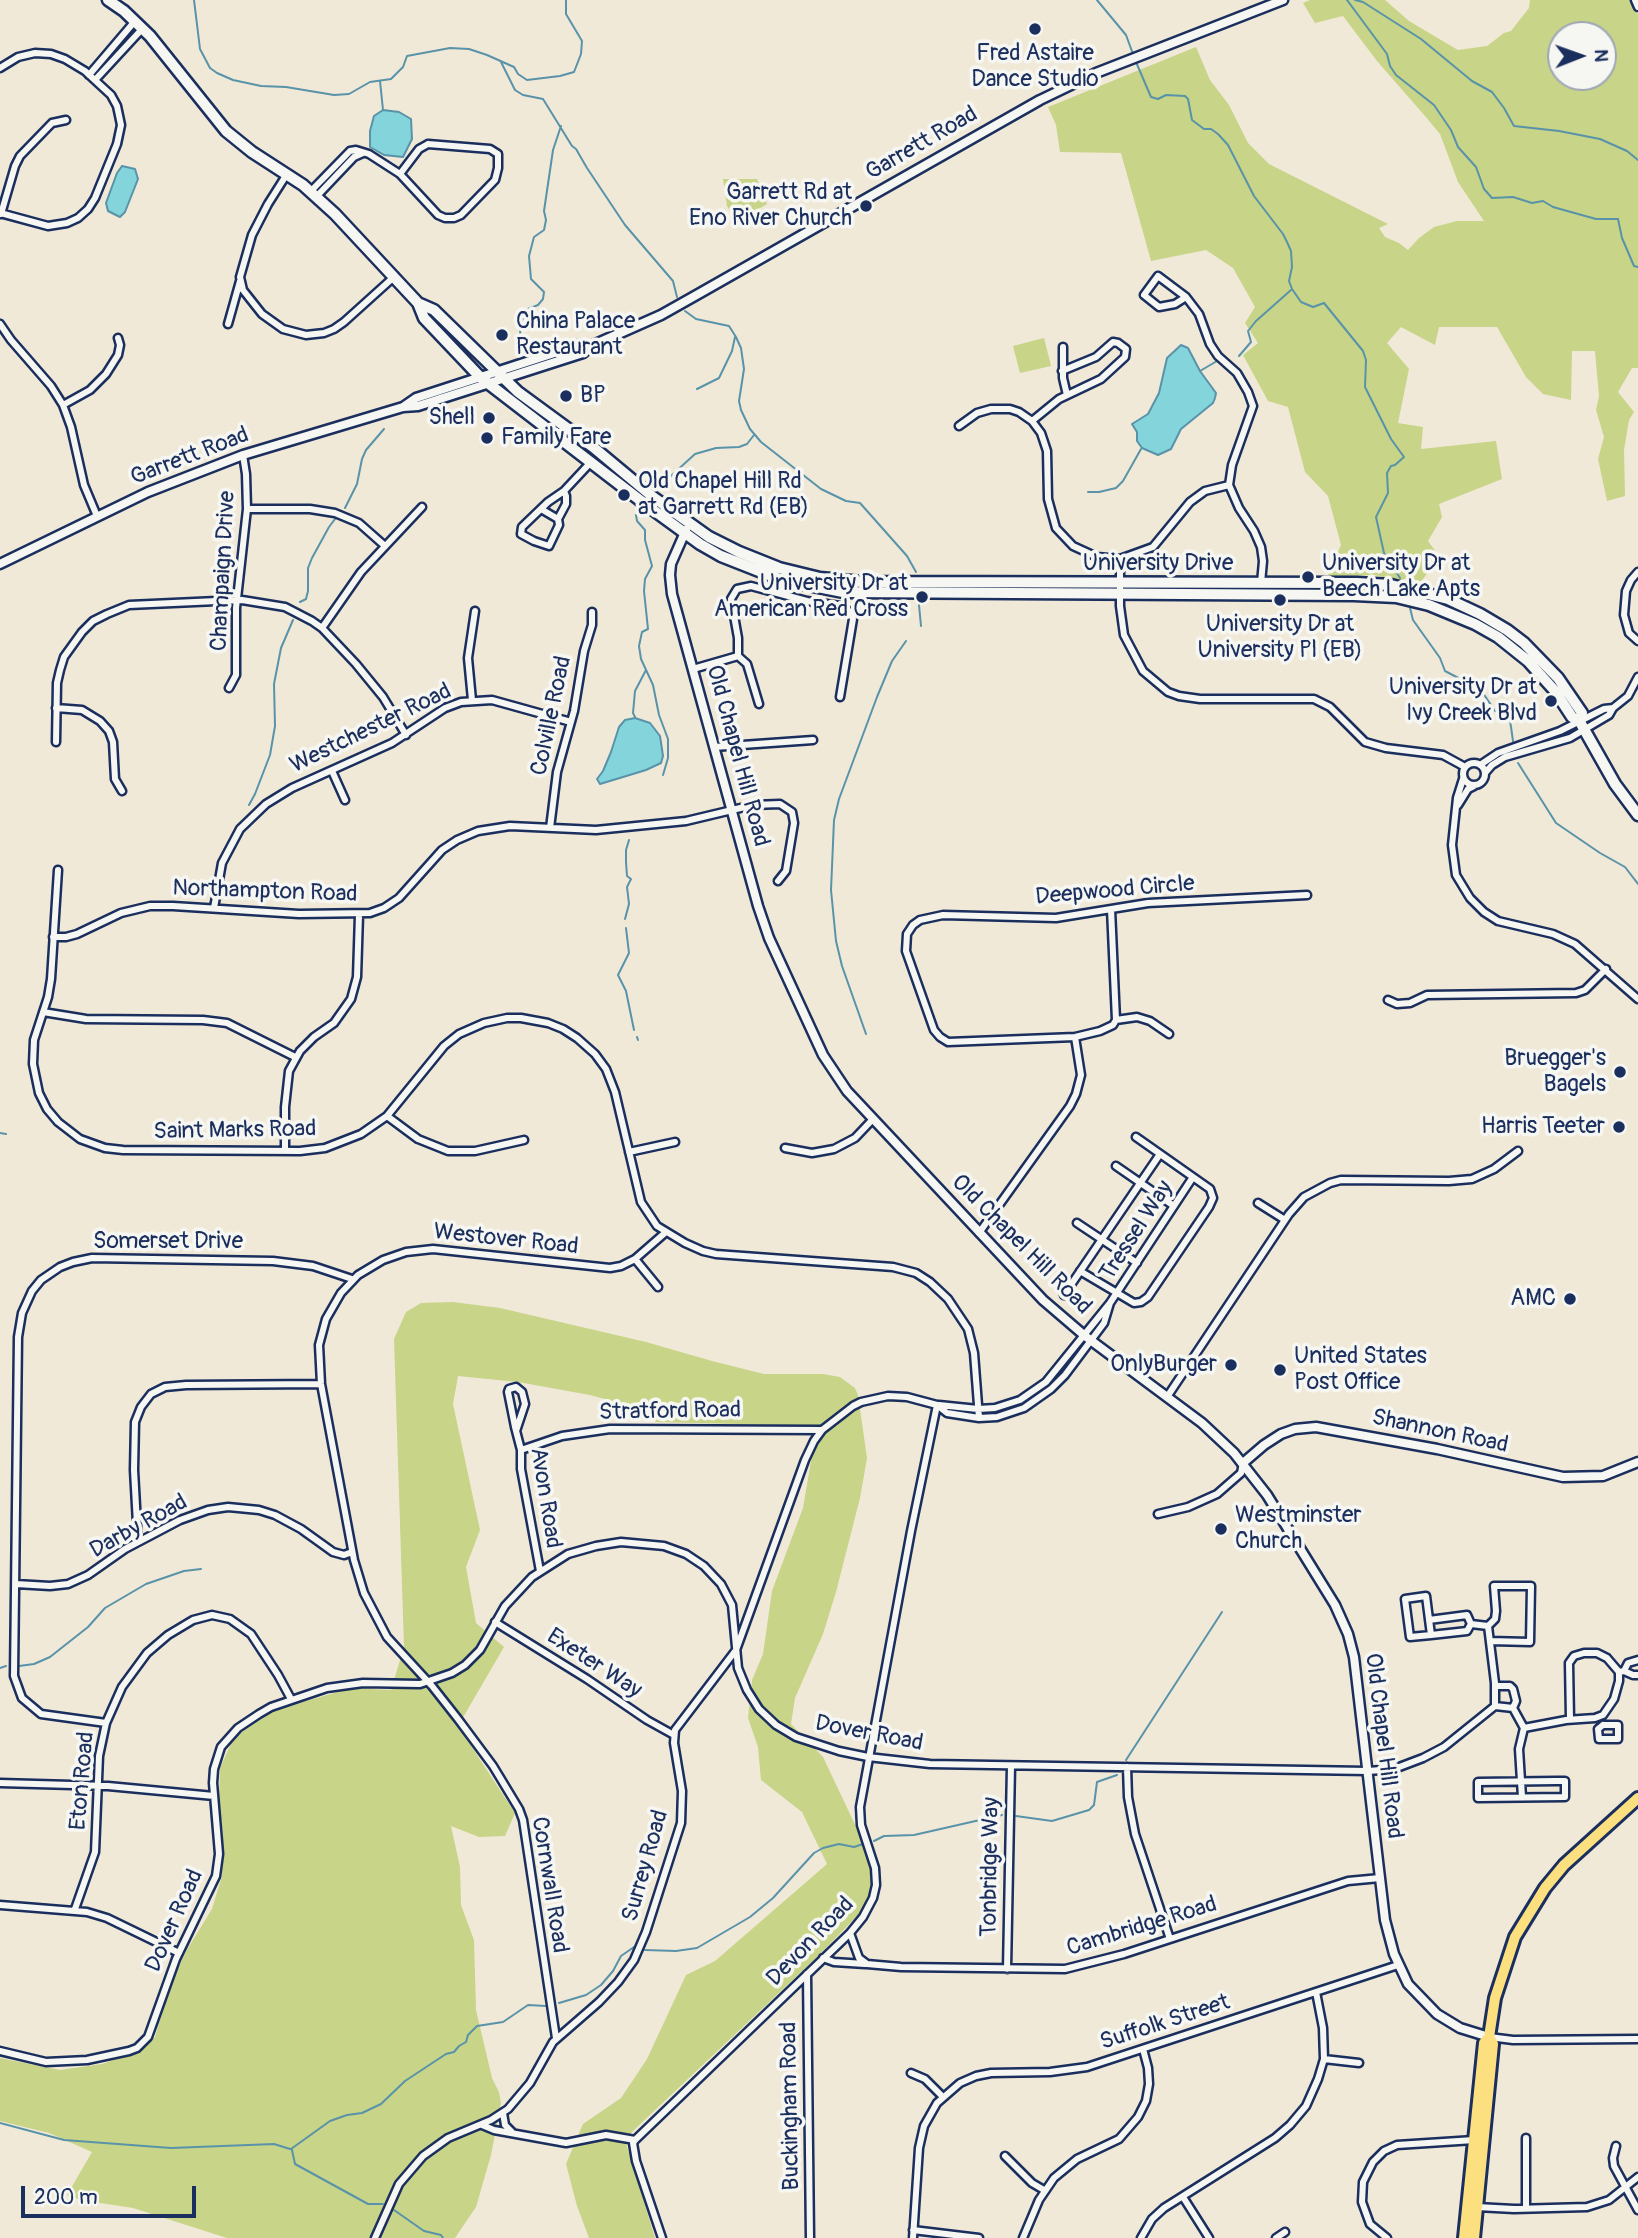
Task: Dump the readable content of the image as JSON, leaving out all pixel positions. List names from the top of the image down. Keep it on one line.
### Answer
{"streets":{"main road":["University Drive"],"street":["Garrett Road","Champaign Drive","Colville Road","Westchester Road","Old Chapel Hill Road","Deepwood Circle","Northampton Road","Saint Marks Road","Tressel Way","Westover Road","Somerset Drive","Stratford Road","Shannon Road","Avon Road","Darby Road","Exeter Way","Dover Road","Eton Road","Surrey Road","Tonbridge Way","Cornwall Road","Cambridge Road","Devon Road","Suffolk Street","Buckingham Road"]},"crossings":[["Garrett Road","Champaign Drive"],["University Drive","Old Chapel Hill Road"],["Colville Road","Westchester Road"],["Colville Road","Northampton Road"],["Westchester Road","Northampton Road"],["Old Chapel Hill Road","Northampton Road"],["Old Chapel Hill Road","Tressel Way"],["Old Chapel Hill Road","Shannon Road"],["Old Chapel Hill Road","Dover Road"],["Old Chapel Hill Road","Cambridge Road"],["Old Chapel Hill Road","Suffolk Street"],["Northampton Road","Saint Marks Road"],["Saint Marks Road","Westover Road"],["Westover Road","Somerset Drive"],["Westover Road","Darby Road"],["Westover Road","Dover Road"],["Westover Road","Cornwall Road"],["Somerset Drive","Darby Road"],["Somerset Drive","Eton Road"],["Stratford Road","Avon Road"],["Avon Road","Dover Road"],["Exeter Way","Dover Road"],["Exeter Way","Surrey Road"],["Dover Road","Eton Road"],["Dover Road","Tonbridge Way"],["Dover Road","Cornwall Road"],["Dover Road","Devon Road"],["Surrey Road","Cornwall Road"],["Tonbridge Way","Cambridge Road"],["Cambridge Road","Devon Road"],["Devon Road","Buckingham Road"]],"places":["Fred Astaire Dance Studio","Garrett Rd at Eno River Church","China Palace Restaurant","BP","Shell","Family Fare","Old Chapel Hill Rd at Garrett Rd (EB)","University Dr at Beech Lake Apts","University Dr at American Red Cross","University Dr at University Pl (EB)","University Dr at Ivy Creek Blvd","Bruegger's Bagels","Harris Teeter","AMC","OnlyBurger","United States Post Office","Westminster Church"],"scale_bar":"200 m","north":"right"}
